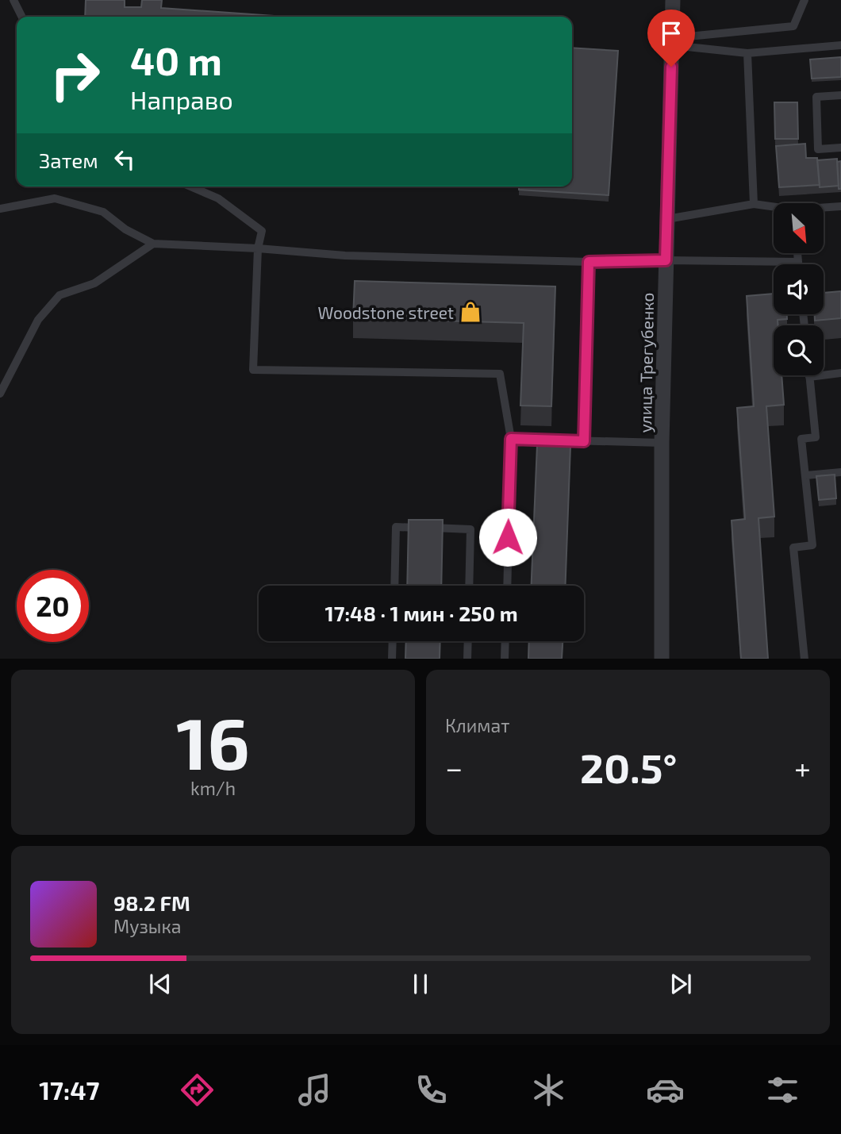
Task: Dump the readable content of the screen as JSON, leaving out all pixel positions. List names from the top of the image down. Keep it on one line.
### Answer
{"streets":{"street":["улица Трегубенко"]},"places":{"shop":["Woodstone street"]},"north":"bottom right","page":{"turn":["40 m","Направо"],"then":"Затем","limit":"20","trip":"17:48 · 1 мин · 250 m","tile":[["16","km/h"],"Климат"],"heat":["−","20.5°","+"],"song":["98.2 FM","Музыка"],"tabs":"17:47"}}
